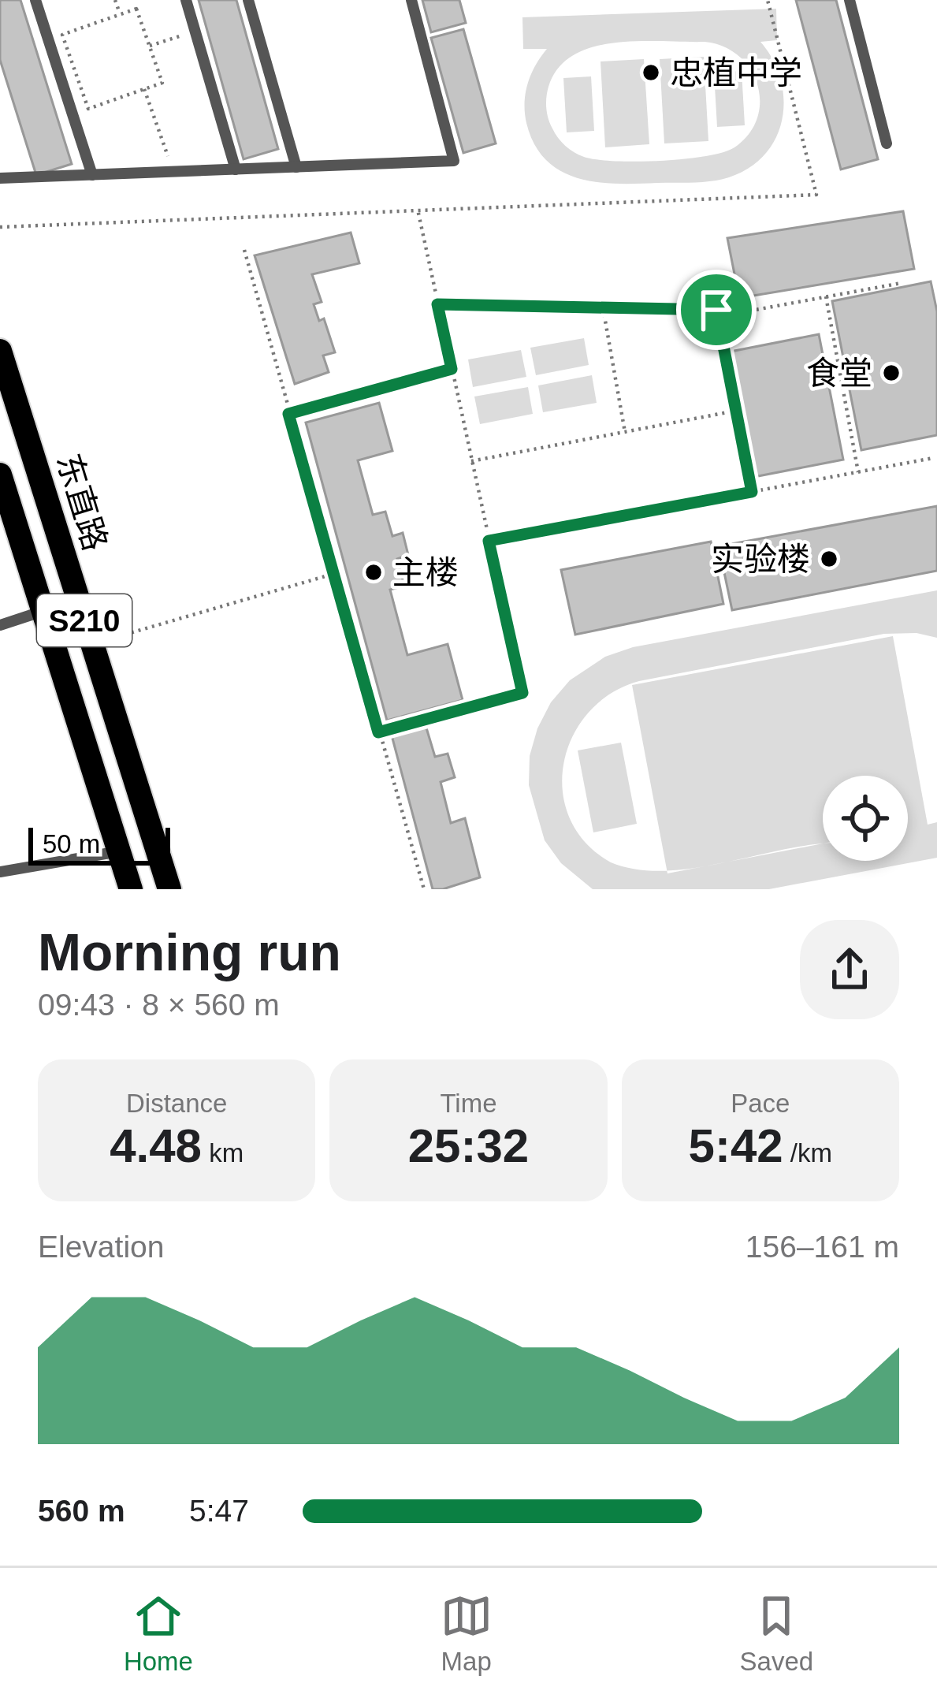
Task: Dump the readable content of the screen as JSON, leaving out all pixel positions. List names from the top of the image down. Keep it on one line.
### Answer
{"streets":{"main road":["东直路","S210"]},"places":["忠植中学","食堂","实验楼","主楼"],"scale_bar":"50 m","page":{"scale":"50 m","heading":["Morning run","09:43 · 8 × 560 m"],"stats":[["Distance","4.48 km"],["Time","25:32"],["Pace","5:42 /km"]],"chart":["Elevation","156–161 m"],"list":[{"name":"560 m","note":"5:47"}],"tabs":["Home","Map","Saved"]}}
